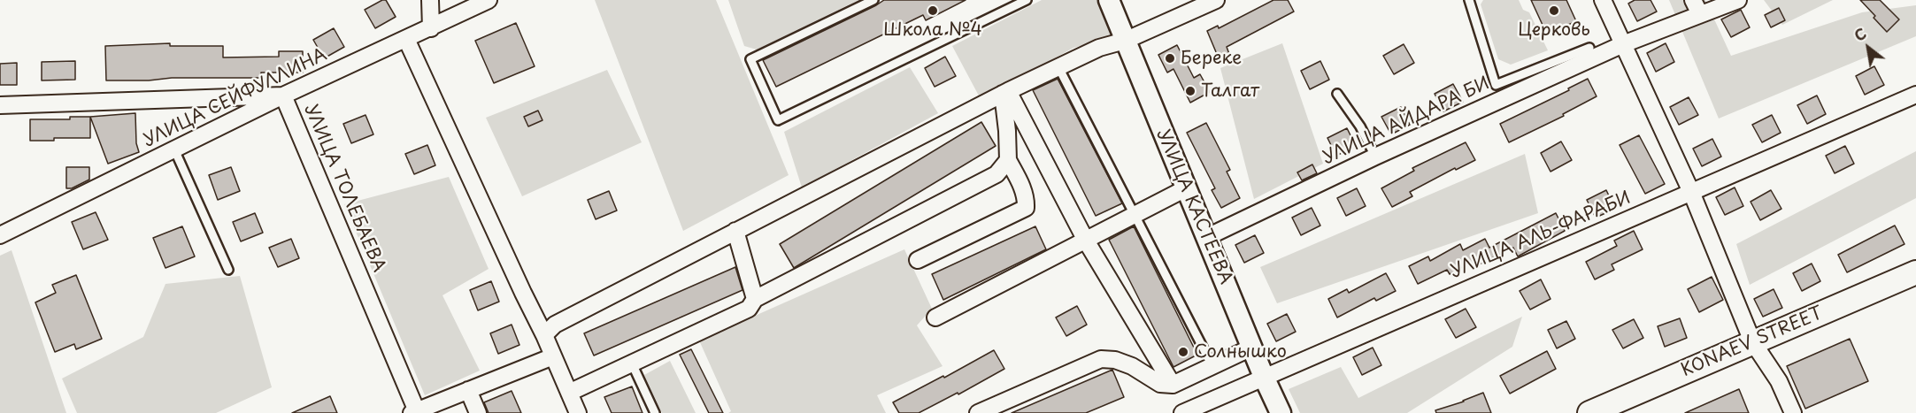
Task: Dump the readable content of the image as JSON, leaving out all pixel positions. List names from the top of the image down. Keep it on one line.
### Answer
{"streets":{"main road":["KONAEV STREET"],"street":["УЛИЦА СЕЙФУЛЛИНА","УЛИЦА АЙДАРА БИ","УЛИЦА ТОЛЕБАЕВА","УЛИЦА КАСТЕЕВА","УЛИЦА АЛЬ-ФАРАБИ"]},"crossings":[["УЛИЦА СЕЙФУЛЛИНА","УЛИЦА ТОЛЕБАЕВА"],["УЛИЦА АЙДАРА БИ","УЛИЦА КАСТЕЕВА"],["УЛИЦА КАСТЕЕВА","УЛИЦА АЛЬ-ФАРАБИ"]],"places":["Школа №4","Церковь","Береке","Талгат","Солнышко"],"north":"top left"}
